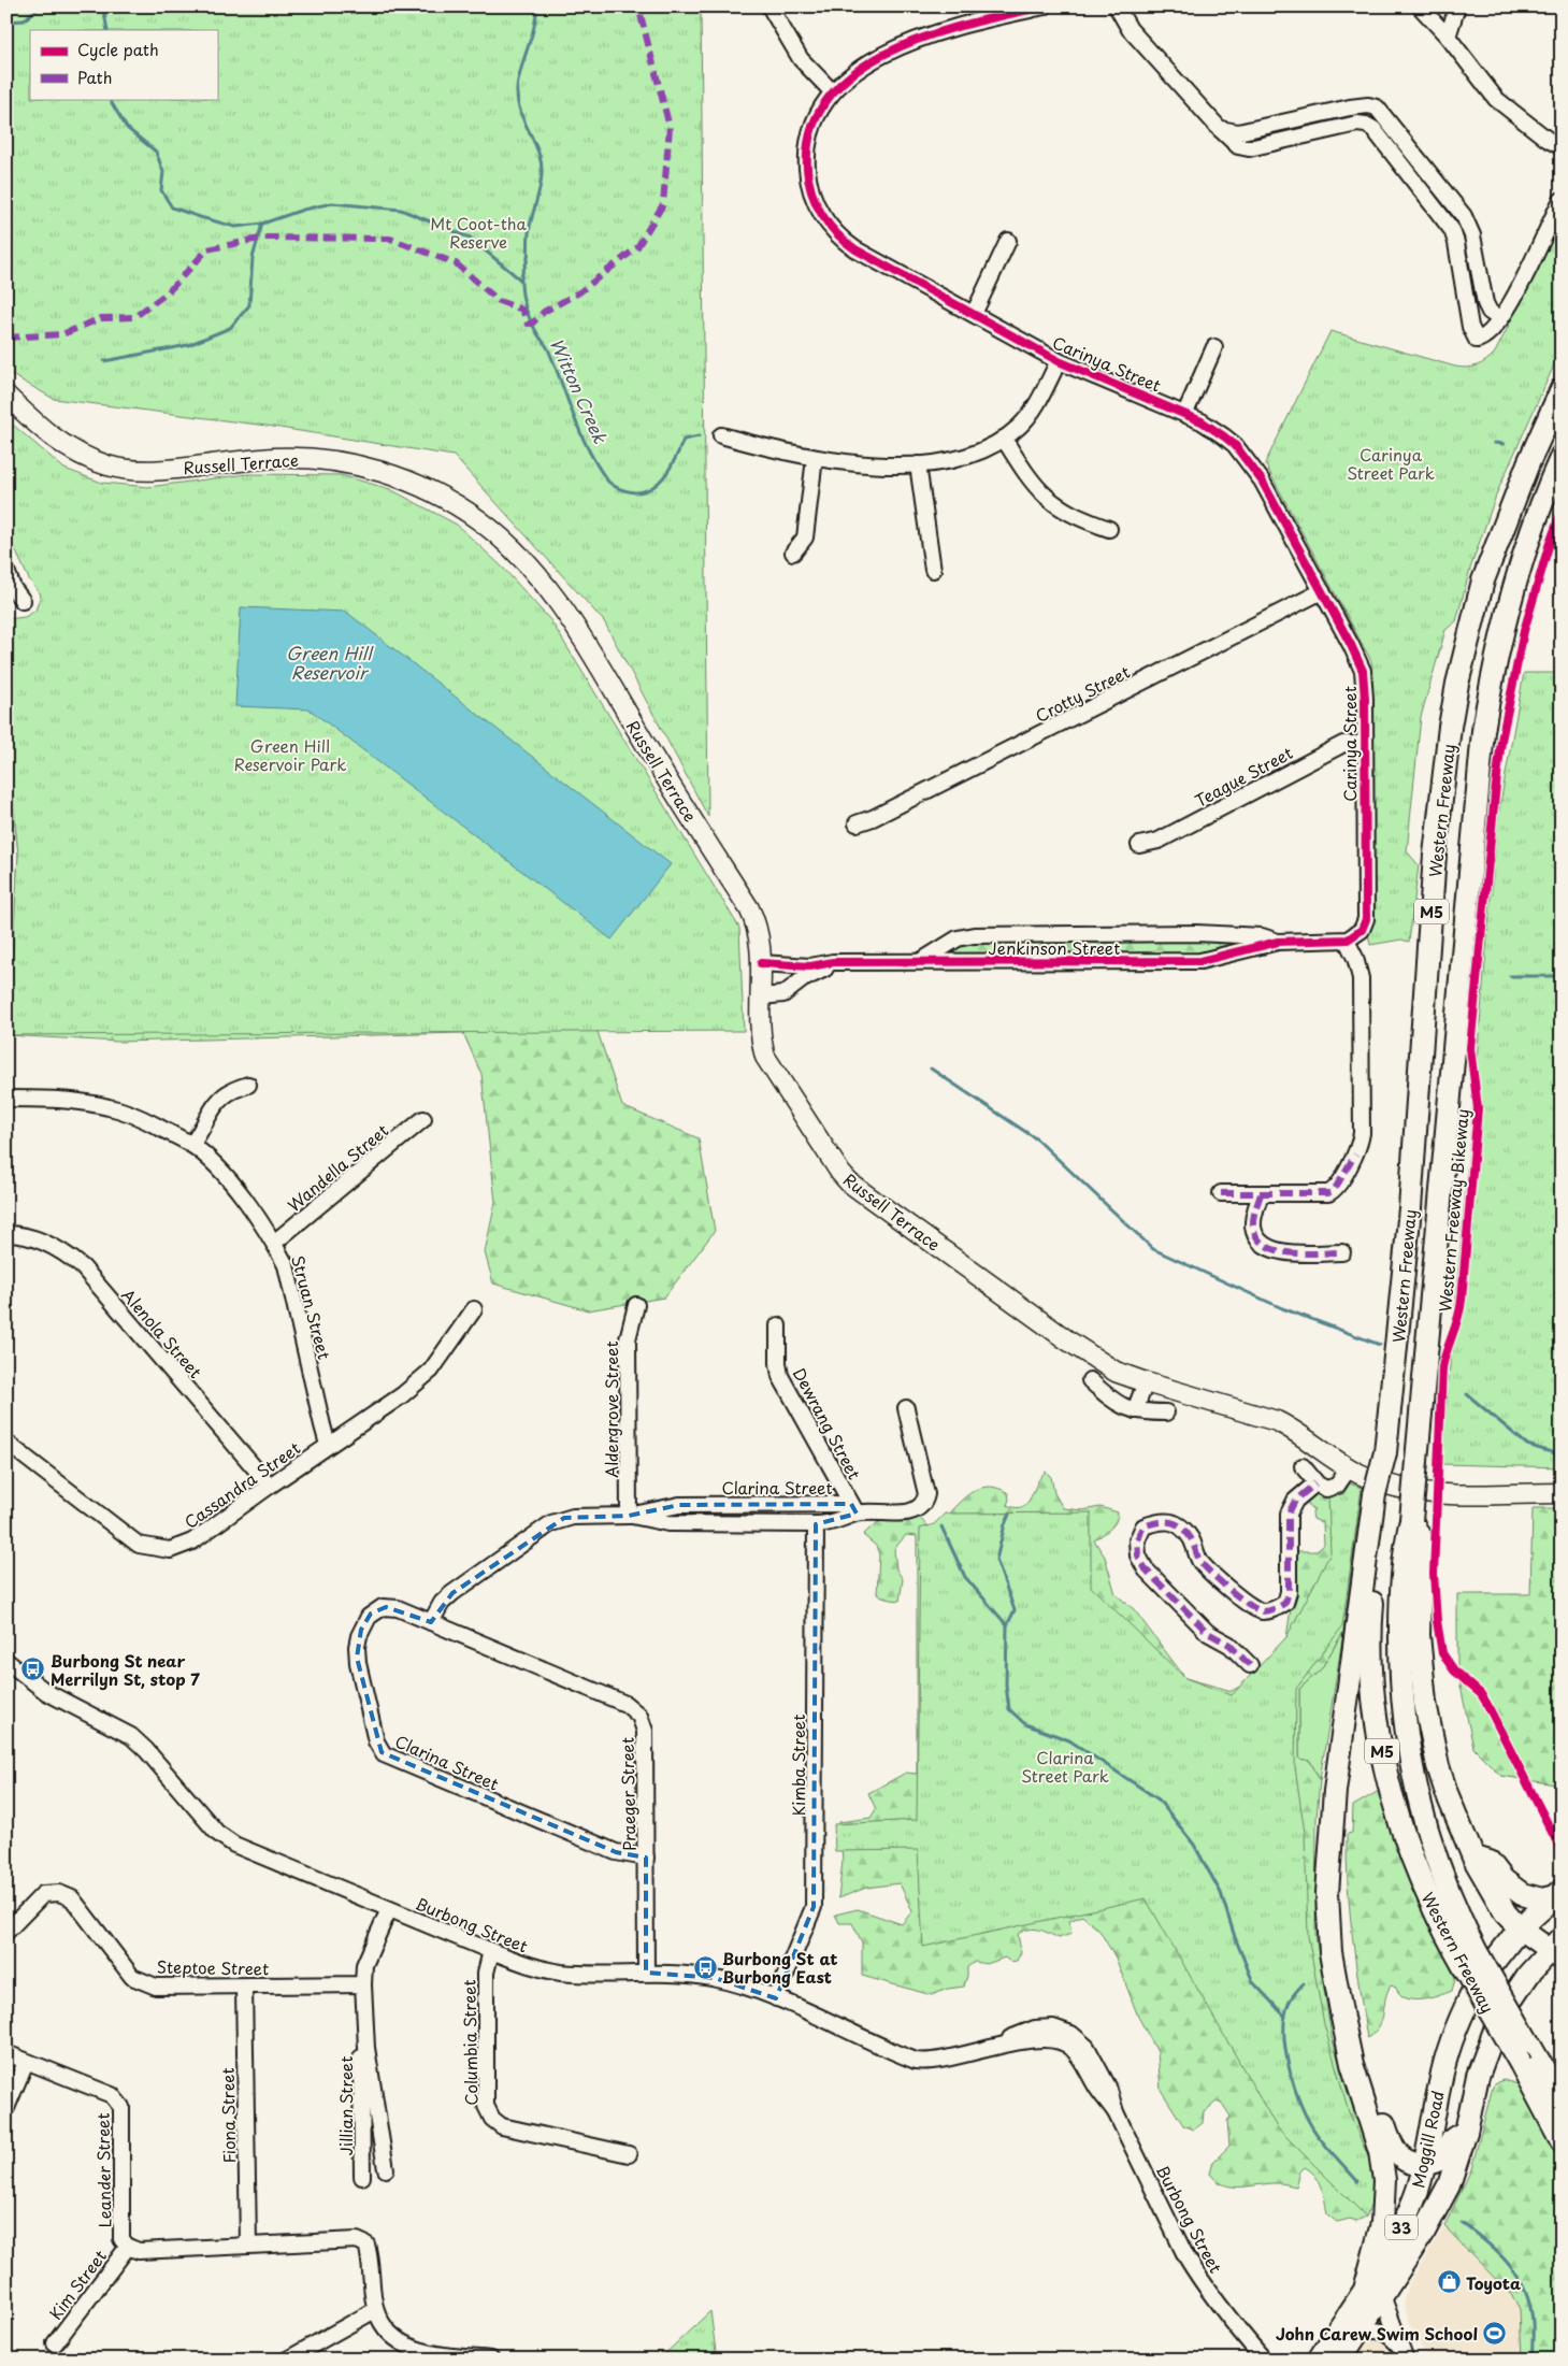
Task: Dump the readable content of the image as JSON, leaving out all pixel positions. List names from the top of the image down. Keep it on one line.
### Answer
{"streets":{"highway":["Western Freeway","M5","Moggill Road","33"],"main road":["Russell Terrace"],"street":["Carinya Street","Crotty Street","Teague Street","Jenkinson Street","Wandella Street","Struan Street","Alenola Street","Aldergrove Street","Dewrang Street","Cassandra Street","Clarina Street","Kimba Street","Praeger Street","Burbong Street","Steptoe Street","Columbia Street","Jillian Street","Fiona Street","Leander Street","Kim Street"],"cycle path":["Western Freeway Bikeway"]},"crossings":[["Carinya Street","Crotty Street"],["Carinya Street","Teague Street"],["Carinya Street","Jenkinson Street"],["Russell Terrace","Jenkinson Street"],["Western Freeway","Moggill Road"],["Wandella Street","Struan Street"],["Struan Street","Cassandra Street"],["Alenola Street","Cassandra Street"],["Aldergrove Street","Clarina Street"],["Dewrang Street","Clarina Street"],["Clarina Street","Kimba Street"],["Clarina Street","Praeger Street"],["Kimba Street","Burbong Street"],["Praeger Street","Burbong Street"],["Burbong Street","Columbia Street"],["Steptoe Street","Jillian Street"],["Steptoe Street","Fiona Street"],["Fiona Street","Leander Street"],["Leander Street","Kim Street"]],"water":["Witton Creek","Green Hill Reservoir"],"parks":["Mt Coot-tha Reserve","Carinya Street Park","Green Hill Reservoir Park","Clarina Street Park"],"places":{"bus stop":["Burbong St near Merrilyn St, stop 7","Burbong St at Burbong East"],"shop":["Toyota"],"sports":["John Carew Swim School"]},"legend":["Cycle path","Path"]}
